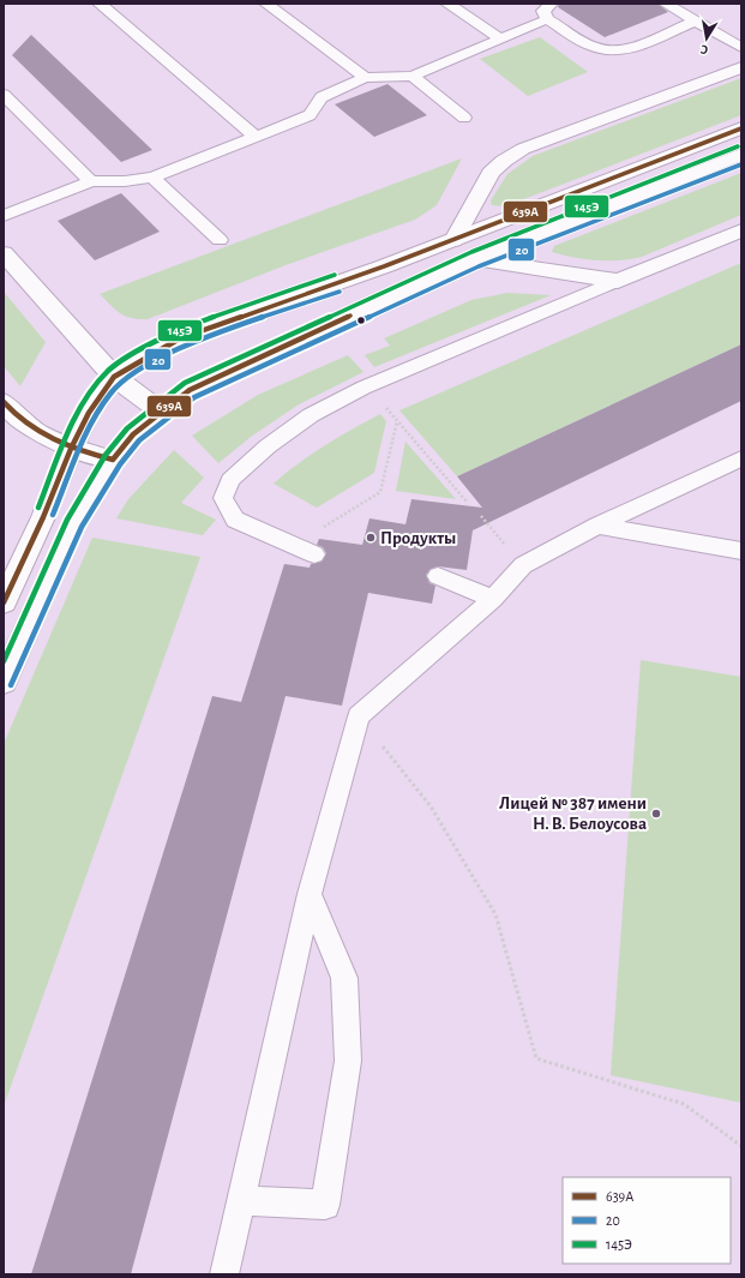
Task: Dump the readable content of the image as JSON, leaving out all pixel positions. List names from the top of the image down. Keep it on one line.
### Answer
{"places":["Продукты","Лицей № 387 имени Н. В. Белоусова"],"lines":["transit line 639А","transit line 145Э","transit line 20"],"legend":["639А","20","145Э"],"north":"bottom"}
